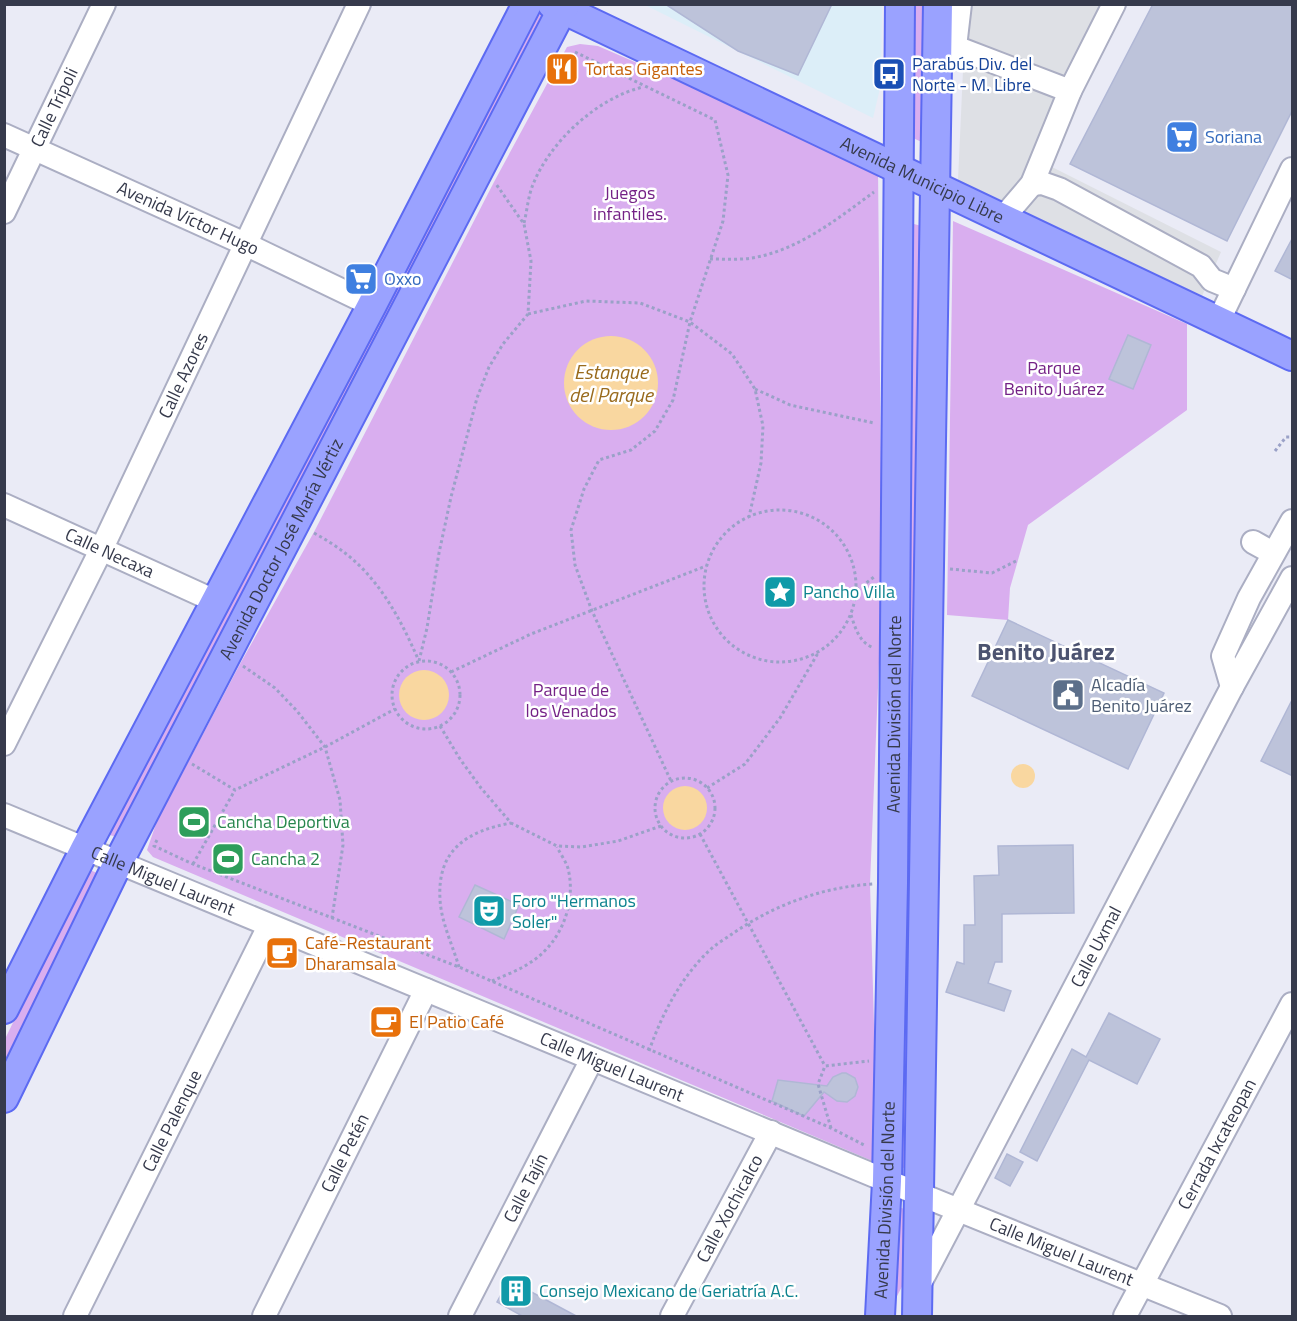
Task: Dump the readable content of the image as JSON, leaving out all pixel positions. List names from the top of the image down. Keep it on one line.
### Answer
{"streets":{"main road":["Avenida Municipio Libre","Avenida Doctor José María Vértiz","Avenida División del Norte"],"street":["Calle Trípoli","Avenida Víctor Hugo","Calle Azores","Calle Necaxa","Calle Miguel Laurent","Calle Uxmal","Calle Palenque","Cerrada Ixcateopan","Calle Petén","Calle Tajín","Calle Xochicalco"]},"crossings":[["Calle Trípoli","Avenida Víctor Hugo"],["Avenida Municipio Libre","Avenida Doctor José María Vértiz"],["Avenida Municipio Libre","Avenida División del Norte"],["Avenida Víctor Hugo","Calle Azores"],["Avenida Víctor Hugo","Avenida Doctor José María Vértiz"],["Calle Azores","Calle Necaxa"],["Avenida Doctor José María Vértiz","Calle Necaxa"],["Avenida Doctor José María Vértiz","Calle Miguel Laurent"],["Avenida División del Norte","Calle Miguel Laurent"],["Avenida División del Norte","Calle Uxmal"],["Calle Miguel Laurent","Calle Uxmal"],["Calle Miguel Laurent","Calle Palenque"],["Calle Miguel Laurent","Cerrada Ixcateopan"],["Calle Miguel Laurent","Calle Petén"],["Calle Miguel Laurent","Calle Tajín"],["Calle Miguel Laurent","Calle Xochicalco"]],"districts":["Benito Juárez"],"water":["Estanque del Parque"],"parks":["Juegos infantiles.","Parque Benito Juárez","Parque de los Venados"],"places":{"restaurant":["Tortas Gigantes"],"bus stop":["Parabús Div. del Norte - M. Libre"],"supermarket":["Soriana","Oxxo"],"place":["Pancho Villa"],"public building":["Alcadía Benito Juárez"],"sports":["Cancha Deportiva","Cancha 2"],"theatre":["Foro \"Hermanos Soler\""],"cafe":["Café-Restaurant Dharamsala","El Patio Café"],"building":["Consejo Mexicano de Geriatría A.C."]}}
